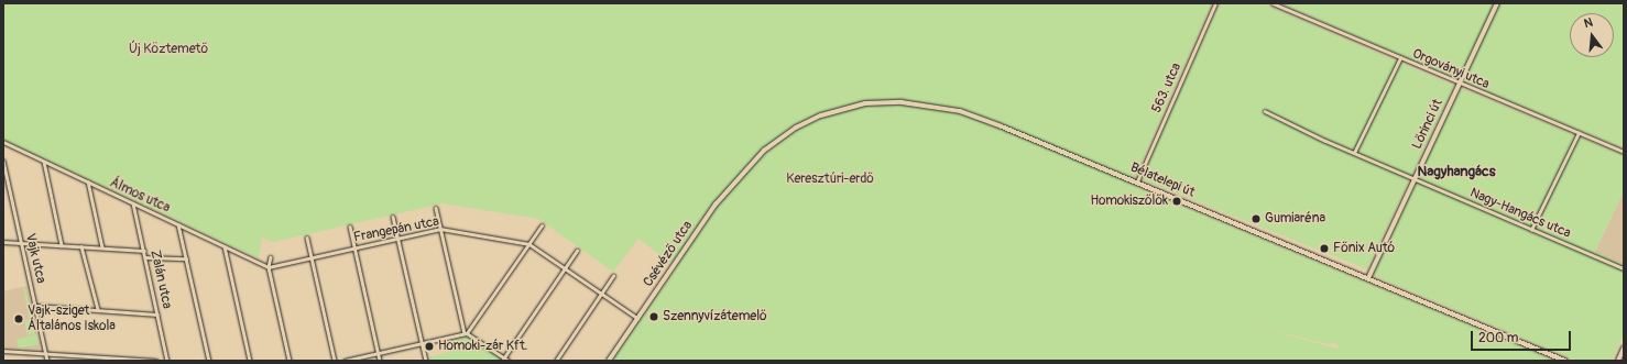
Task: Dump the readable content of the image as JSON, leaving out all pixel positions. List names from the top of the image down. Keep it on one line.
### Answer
{"streets":{"main road":["Lőrinci út","Bélatelepi út","Csévéző utca"],"street":["Orgoványi utca","563. utca","Álmos utca","Nagy-Hangács utca","Frangepán utca","Vajk utca","Zalán utca"]},"crossings":[["Orgoványi utca","Lőrinci út"],["563. utca","Bélatelepi út"],["Lőrinci út","Bélatelepi út"],["Lőrinci út","Nagy-Hangács utca"],["Bélatelepi út","Csévéző utca"],["Álmos utca","Frangepán utca"],["Álmos utca","Zalán utca"],["Frangepán utca","Csévéző utca"]],"districts":["Nagyhangács"],"parks":["Új Köztemető","Keresztúri-erdő"],"places":["Homokiszőlők","Gumiaréna","Főnix Autó","Szennyvízátemelő","Vajk-sziget Általános Iskola","Homoki-zár Kft."],"scale_bar":"200 m","north":"top"}
